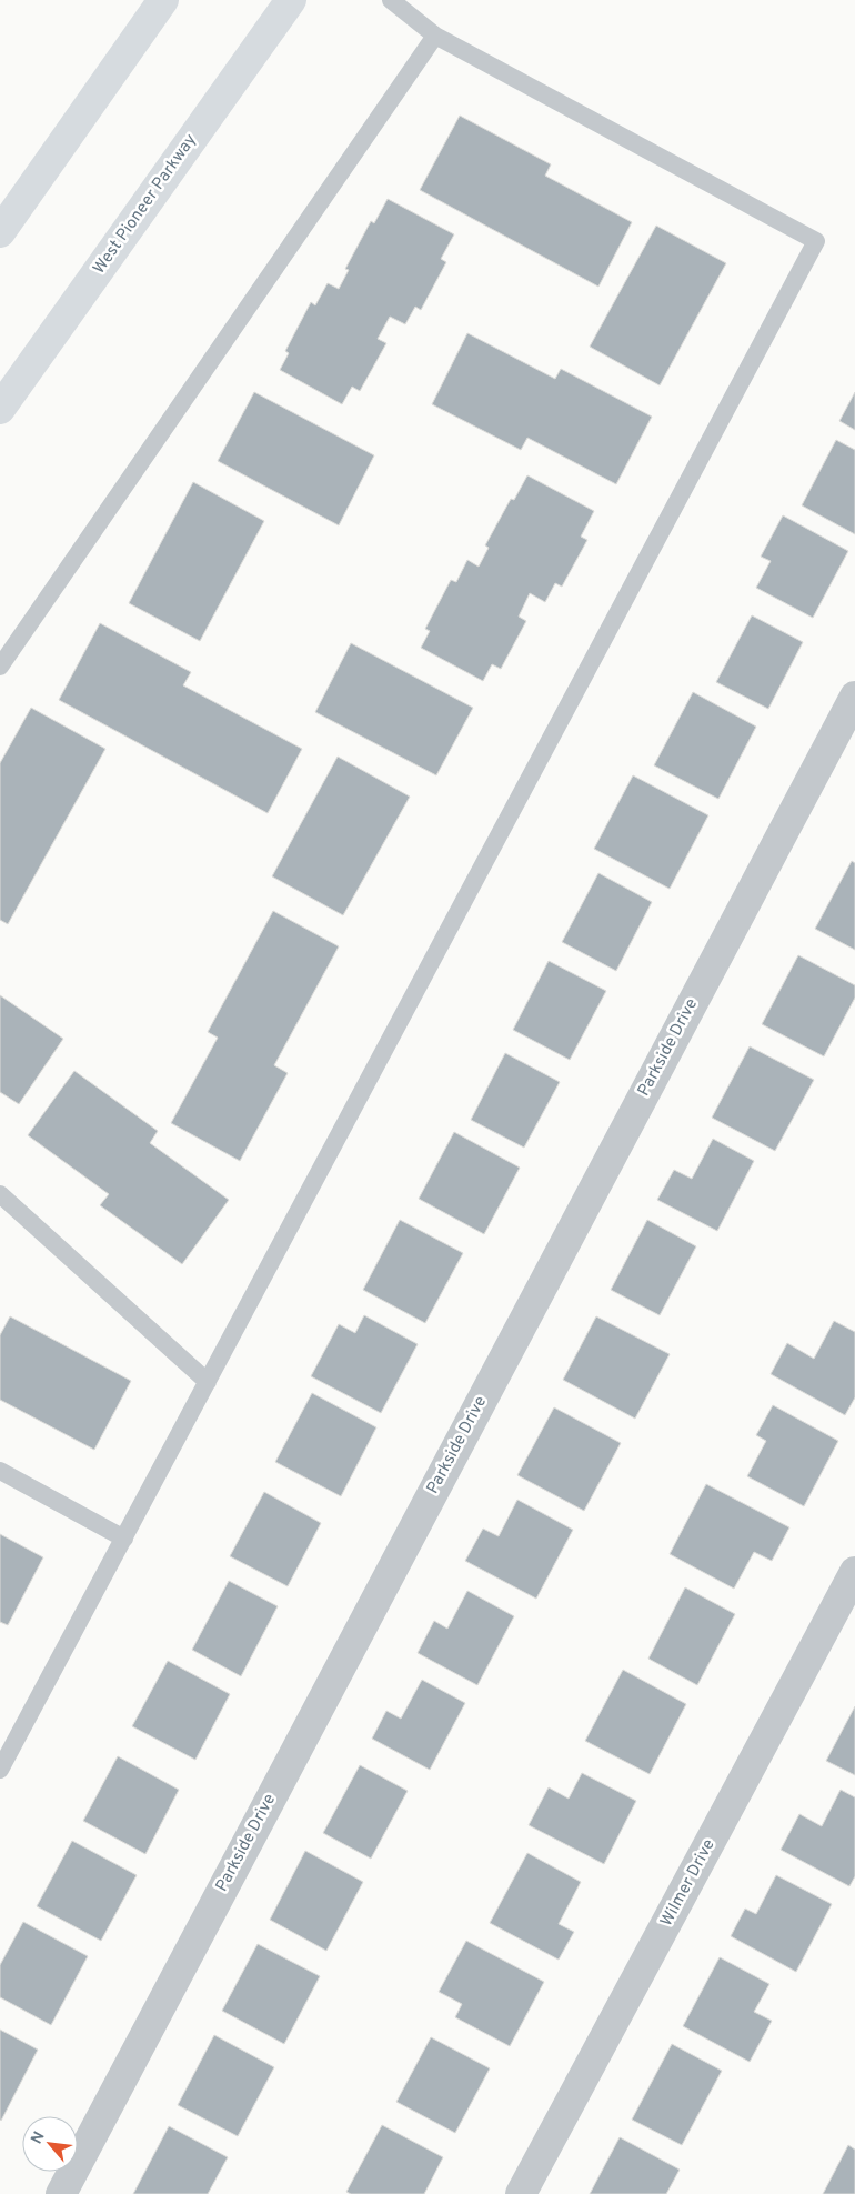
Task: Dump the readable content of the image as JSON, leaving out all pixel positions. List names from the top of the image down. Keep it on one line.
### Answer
{"streets":{"main road":["West Pioneer Parkway"],"street":["Parkside Drive","Wilmer Drive"]},"north":"top left"}
